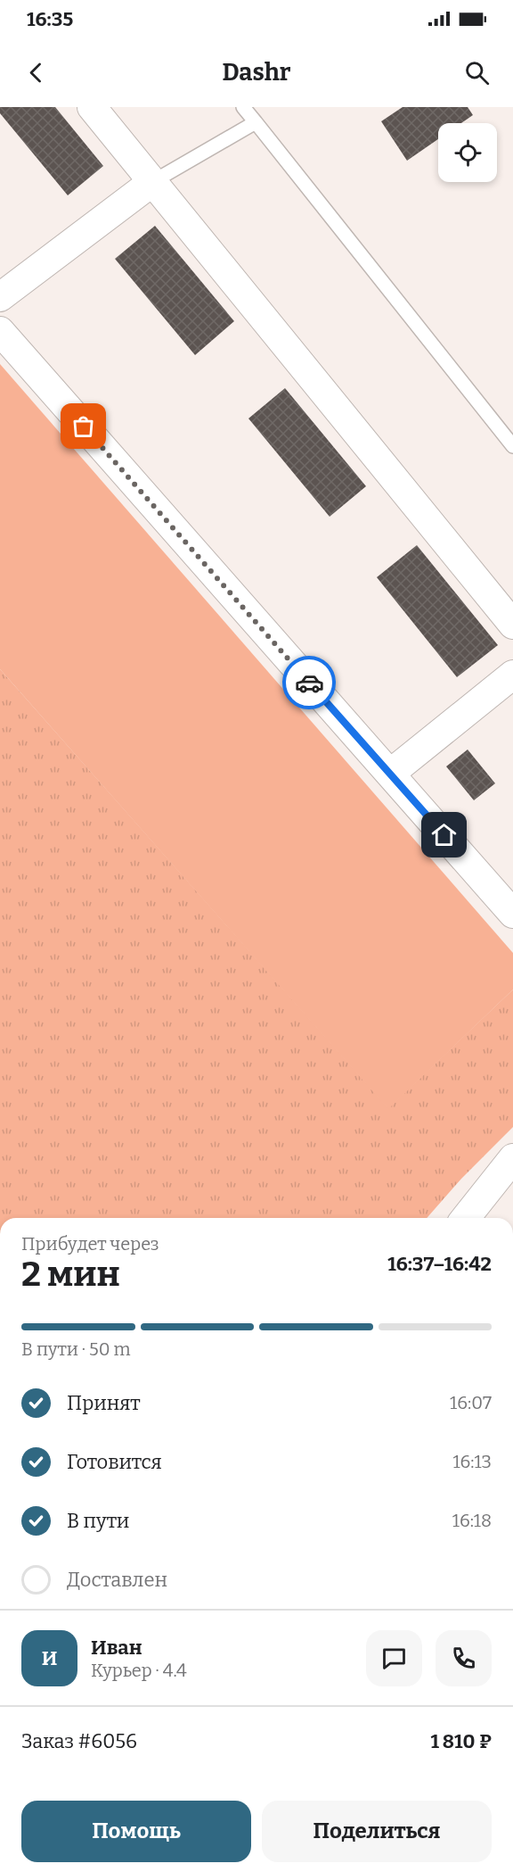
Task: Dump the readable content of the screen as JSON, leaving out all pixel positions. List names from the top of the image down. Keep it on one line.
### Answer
{"page":{"status":"16:35","header":"Dashr","heading":["2 мин","Прибудет через","16:37–16:42"],"panel":["Иван","Курьер · 4.4","Заказ #6056","1 810 ₽"],"bar":"В пути · 50 m","list":[["Принят","16:07"],["Готовится","16:13"],["В пути","16:18"],"Доставлен"],"round":"И","buttons":["Помощь","Поделиться"]}}
